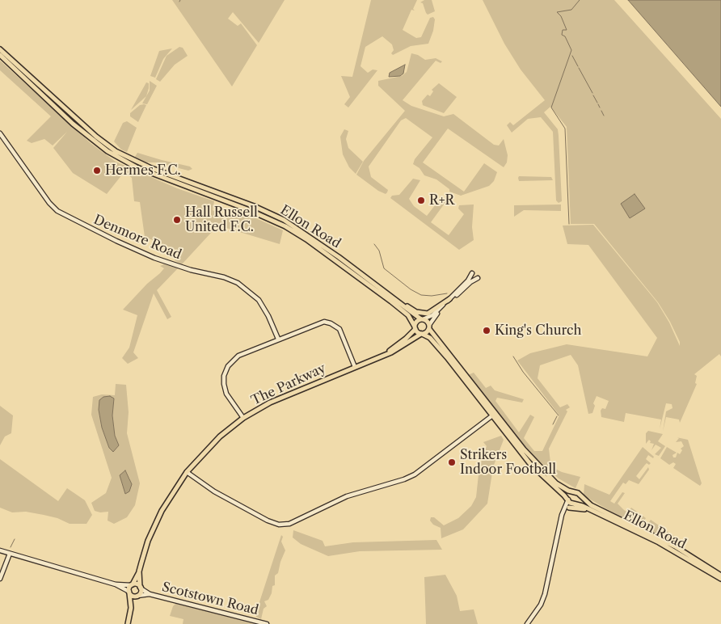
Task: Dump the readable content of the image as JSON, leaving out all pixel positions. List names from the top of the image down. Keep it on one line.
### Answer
{"streets":{"main road":["Ellon Road","The Parkway"],"street":["Denmore Road","Scotstown Road"]},"crossings":[["Ellon Road","The Parkway"]],"places":["Hermes F.C.","R+R","Hall Russell United F.C.","King's Church","Strikers Indoor Football"]}
